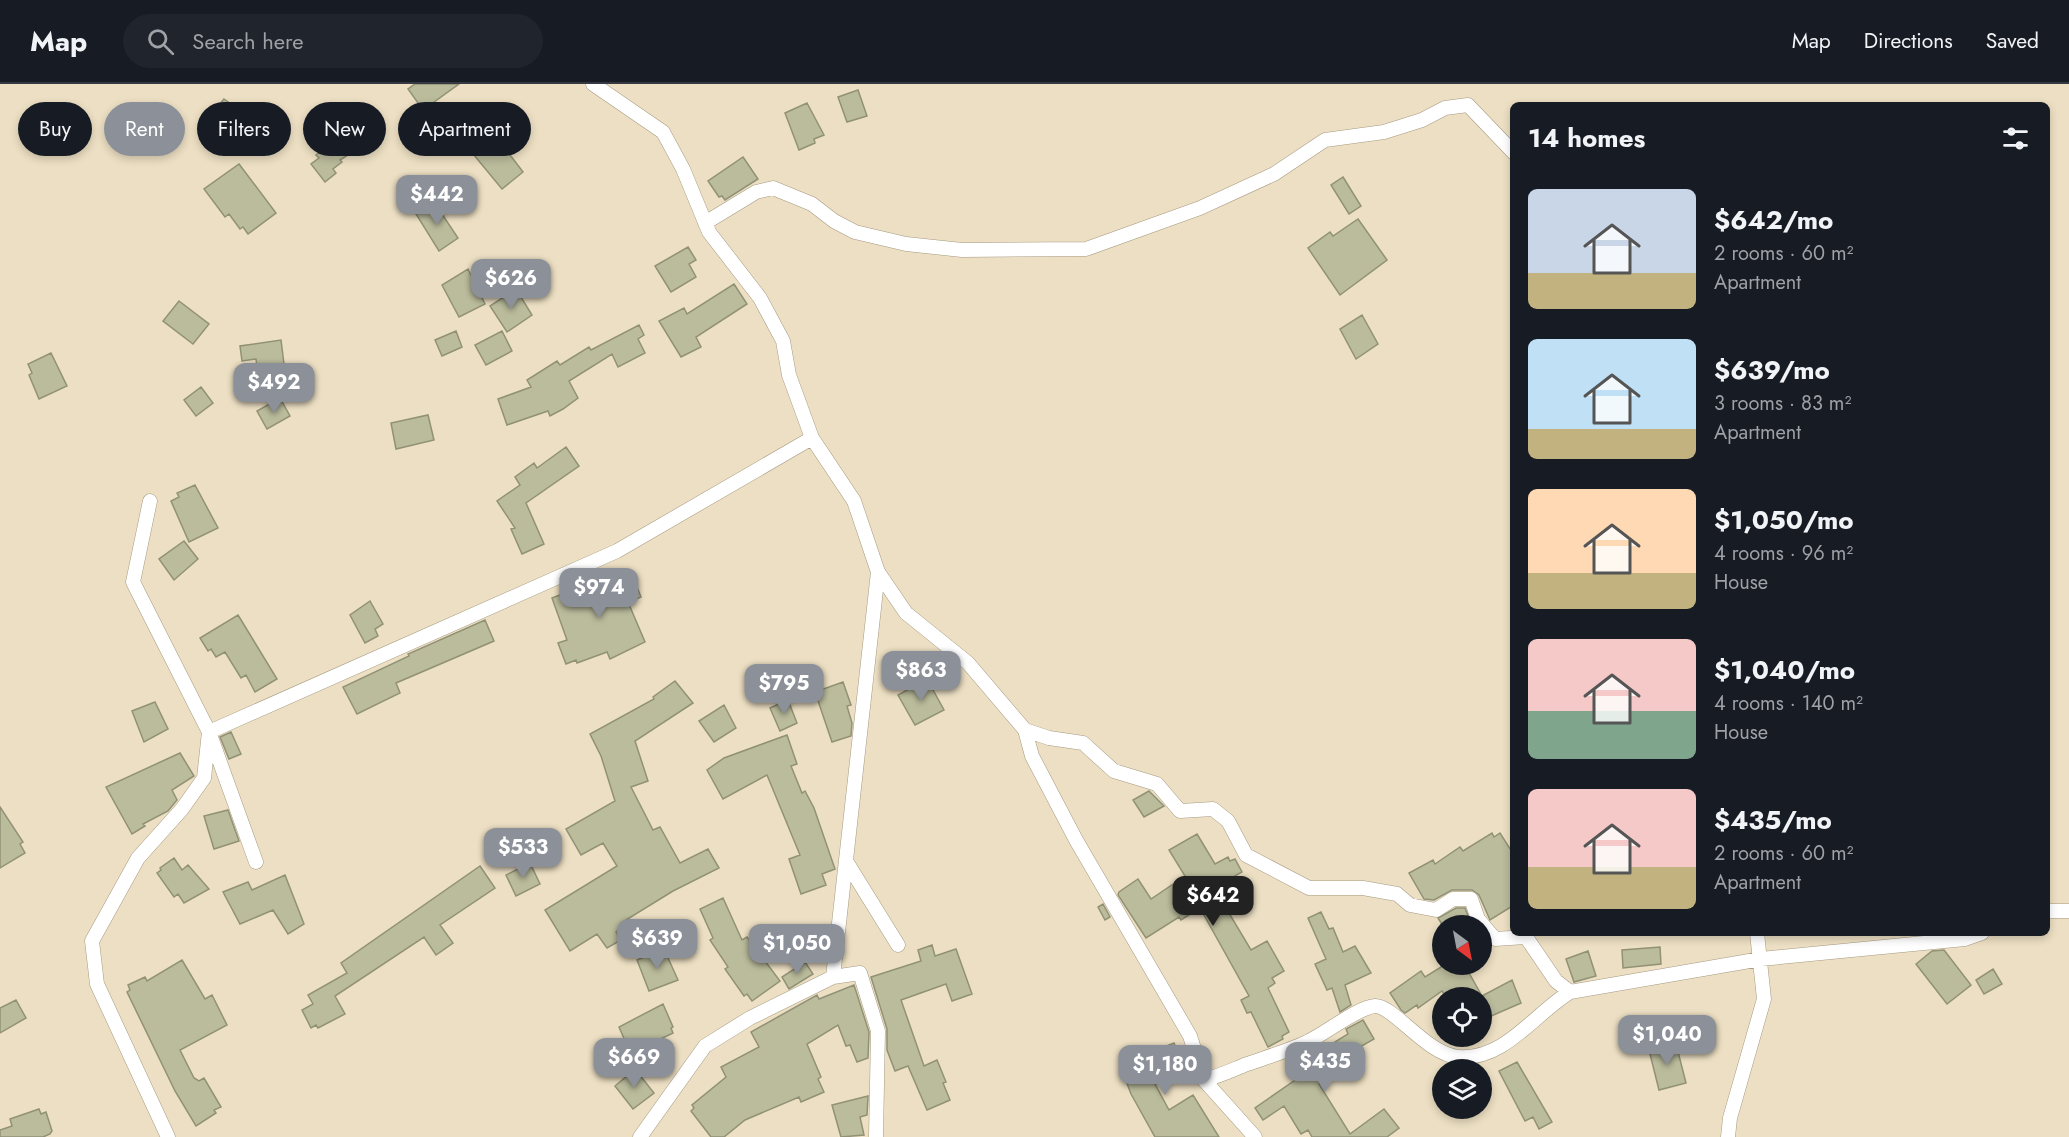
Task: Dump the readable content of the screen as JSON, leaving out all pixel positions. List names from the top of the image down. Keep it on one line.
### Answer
{"north":"bottom right","page":{"header":"Map","search":"Search here","nav":["Map","Directions","Saved"],"chip":["Buy","Rent","Filters","New","Apartment"],"heading":"14 homes","list":[{"name":"$642/mo","note":"2 rooms · 60 m² · Apartment"},{"name":"$639/mo","note":"3 rooms · 83 m² · Apartment"},{"name":"$1,050/mo","note":"4 rooms · 96 m² · House"},{"name":"$1,040/mo","note":"4 rooms · 140 m² · House"},{"name":"$435/mo","note":"2 rooms · 60 m² · Apartment"}],"price":["$442","$626","$492","$974","$863","$795","$533","$642","$639","$1,050","$1,040","$669","$435","$1,180"]}}
